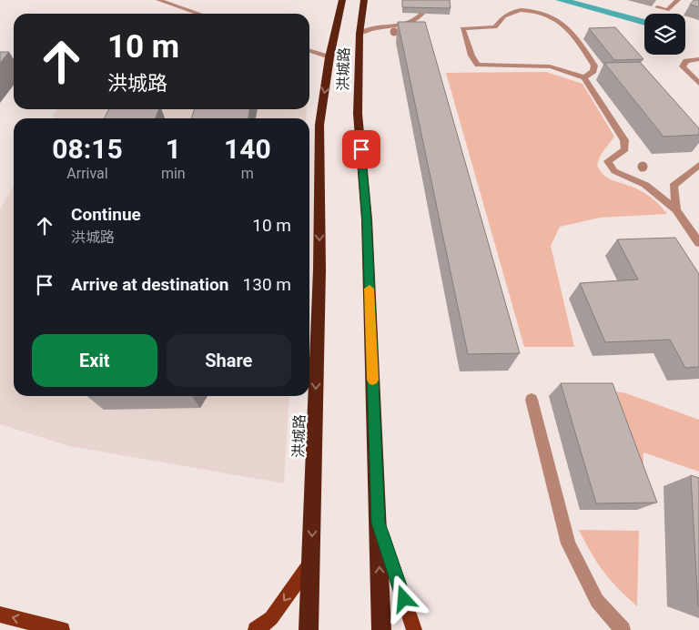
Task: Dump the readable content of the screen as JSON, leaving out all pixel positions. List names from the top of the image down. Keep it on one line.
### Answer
{"streets":{"highway":["洪城路"]},"page":{"turn":["10 m","洪城路"],"eta":["08:15","Arrival","1","min","140","m"],"list":[{"name":"Continue","note":"洪城路","value":"10 m"},{"name":"Arrive at destination","value":"130 m"}],"buttons":["Exit","Share"]}}
